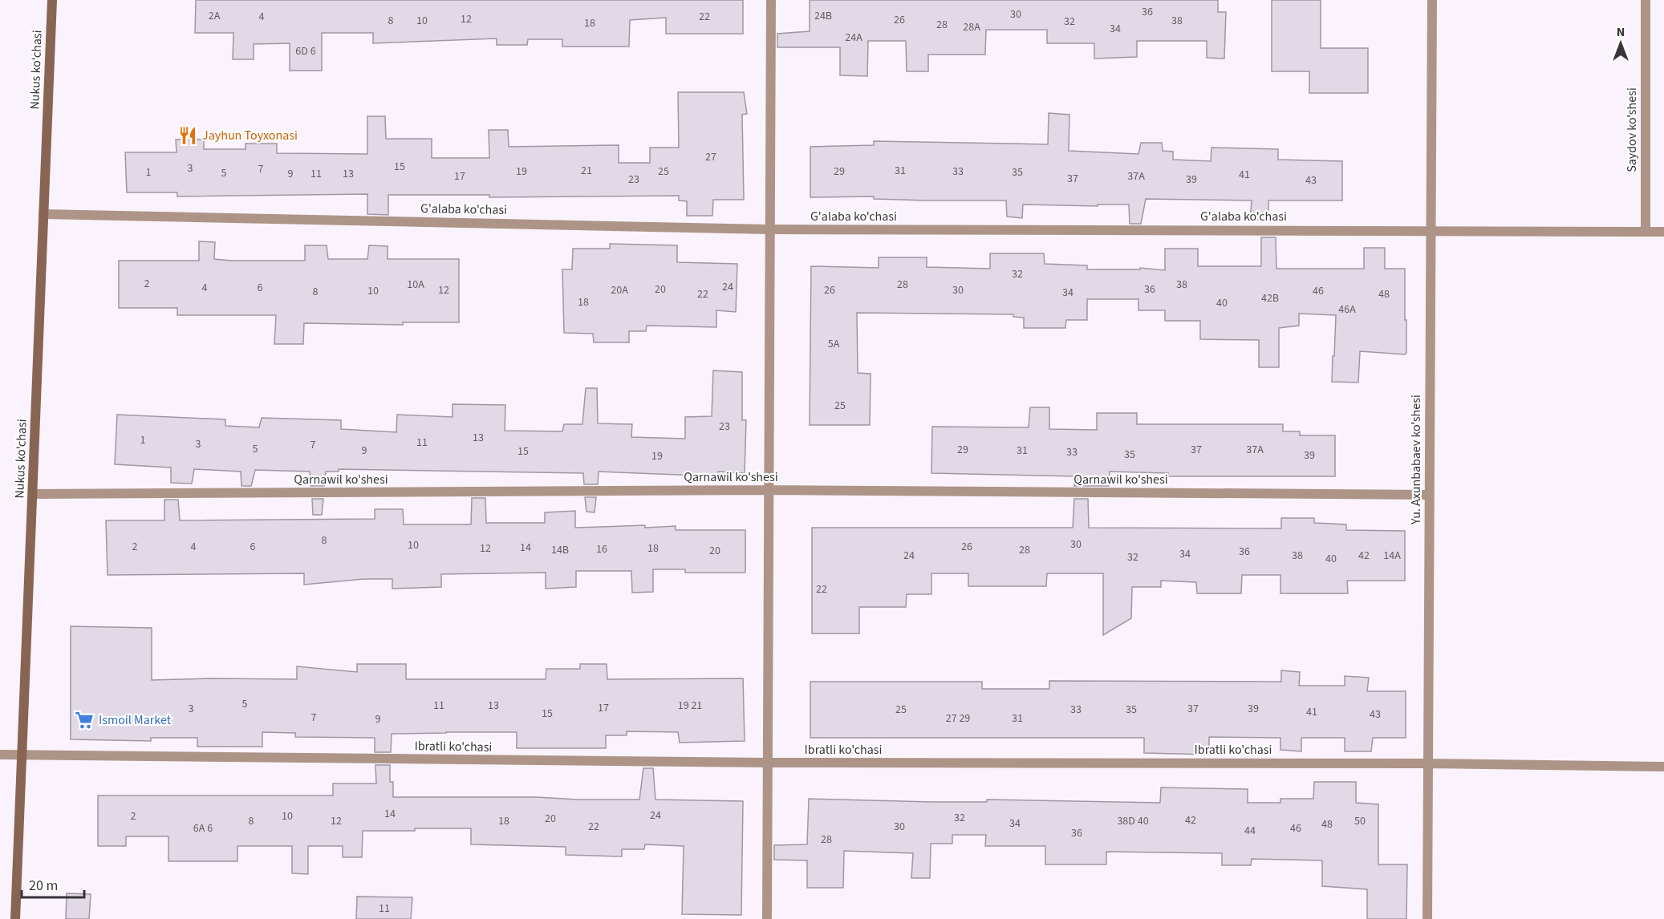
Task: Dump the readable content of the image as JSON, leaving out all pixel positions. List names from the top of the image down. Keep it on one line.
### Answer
{"streets":{"main road":["Nukus ko'chasi"],"street":["Saydov ko'shesi","G'alaba ko'chasi","Yu. Axunbabaev ko'shesi","Qarnawil ko'shesi","Ibratli ko'chasi"]},"crossings":[["Nukus ko'chasi","G'alaba ko'chasi"],["Nukus ko'chasi","Qarnawil ko'shesi"],["Nukus ko'chasi","Ibratli ko'chasi"],["Saydov ko'shesi","G'alaba ko'chasi"],["G'alaba ko'chasi","Yu. Axunbabaev ko'shesi"],["Yu. Axunbabaev ko'shesi","Qarnawil ko'shesi"],["Yu. Axunbabaev ko'shesi","Ibratli ko'chasi"]],"places":{"restaurant":["Jayhun Toyxonasi"],"supermarket":["Ismoil Market"]},"house_numbers":["36","30","2A","24B","4","22","12","26","8","10","38","32","18","28","28A","34","24A","6D 6","27","15","3","7","21","31","19","25","29","33","1","35","5","9","11","13","41","17","37A","37","23","39","43","32","2","10A","28","38","24","4","6","20","36","12","20A","26","30","10","46","8","34","22","48","42B","18","40","46A","5A","25","23","13","1","11","3","7","5","29","37","37A","9","31","15","33","35","39","19","8","30","10","2","4","6","26","14","12","18","16","14B","28","20","36","34","24","38","42","14A","32","40","22","5","11","13","19 21","17","3","37","39","25","33","35","41","15","43","7","27 29","31","9","14","24","2","10","32","20","42","8","12","18","38D 40","50","34","48","22","30","6A 6","46","44","36","28","11"],"scale_bar":"20 m","north":"top"}
